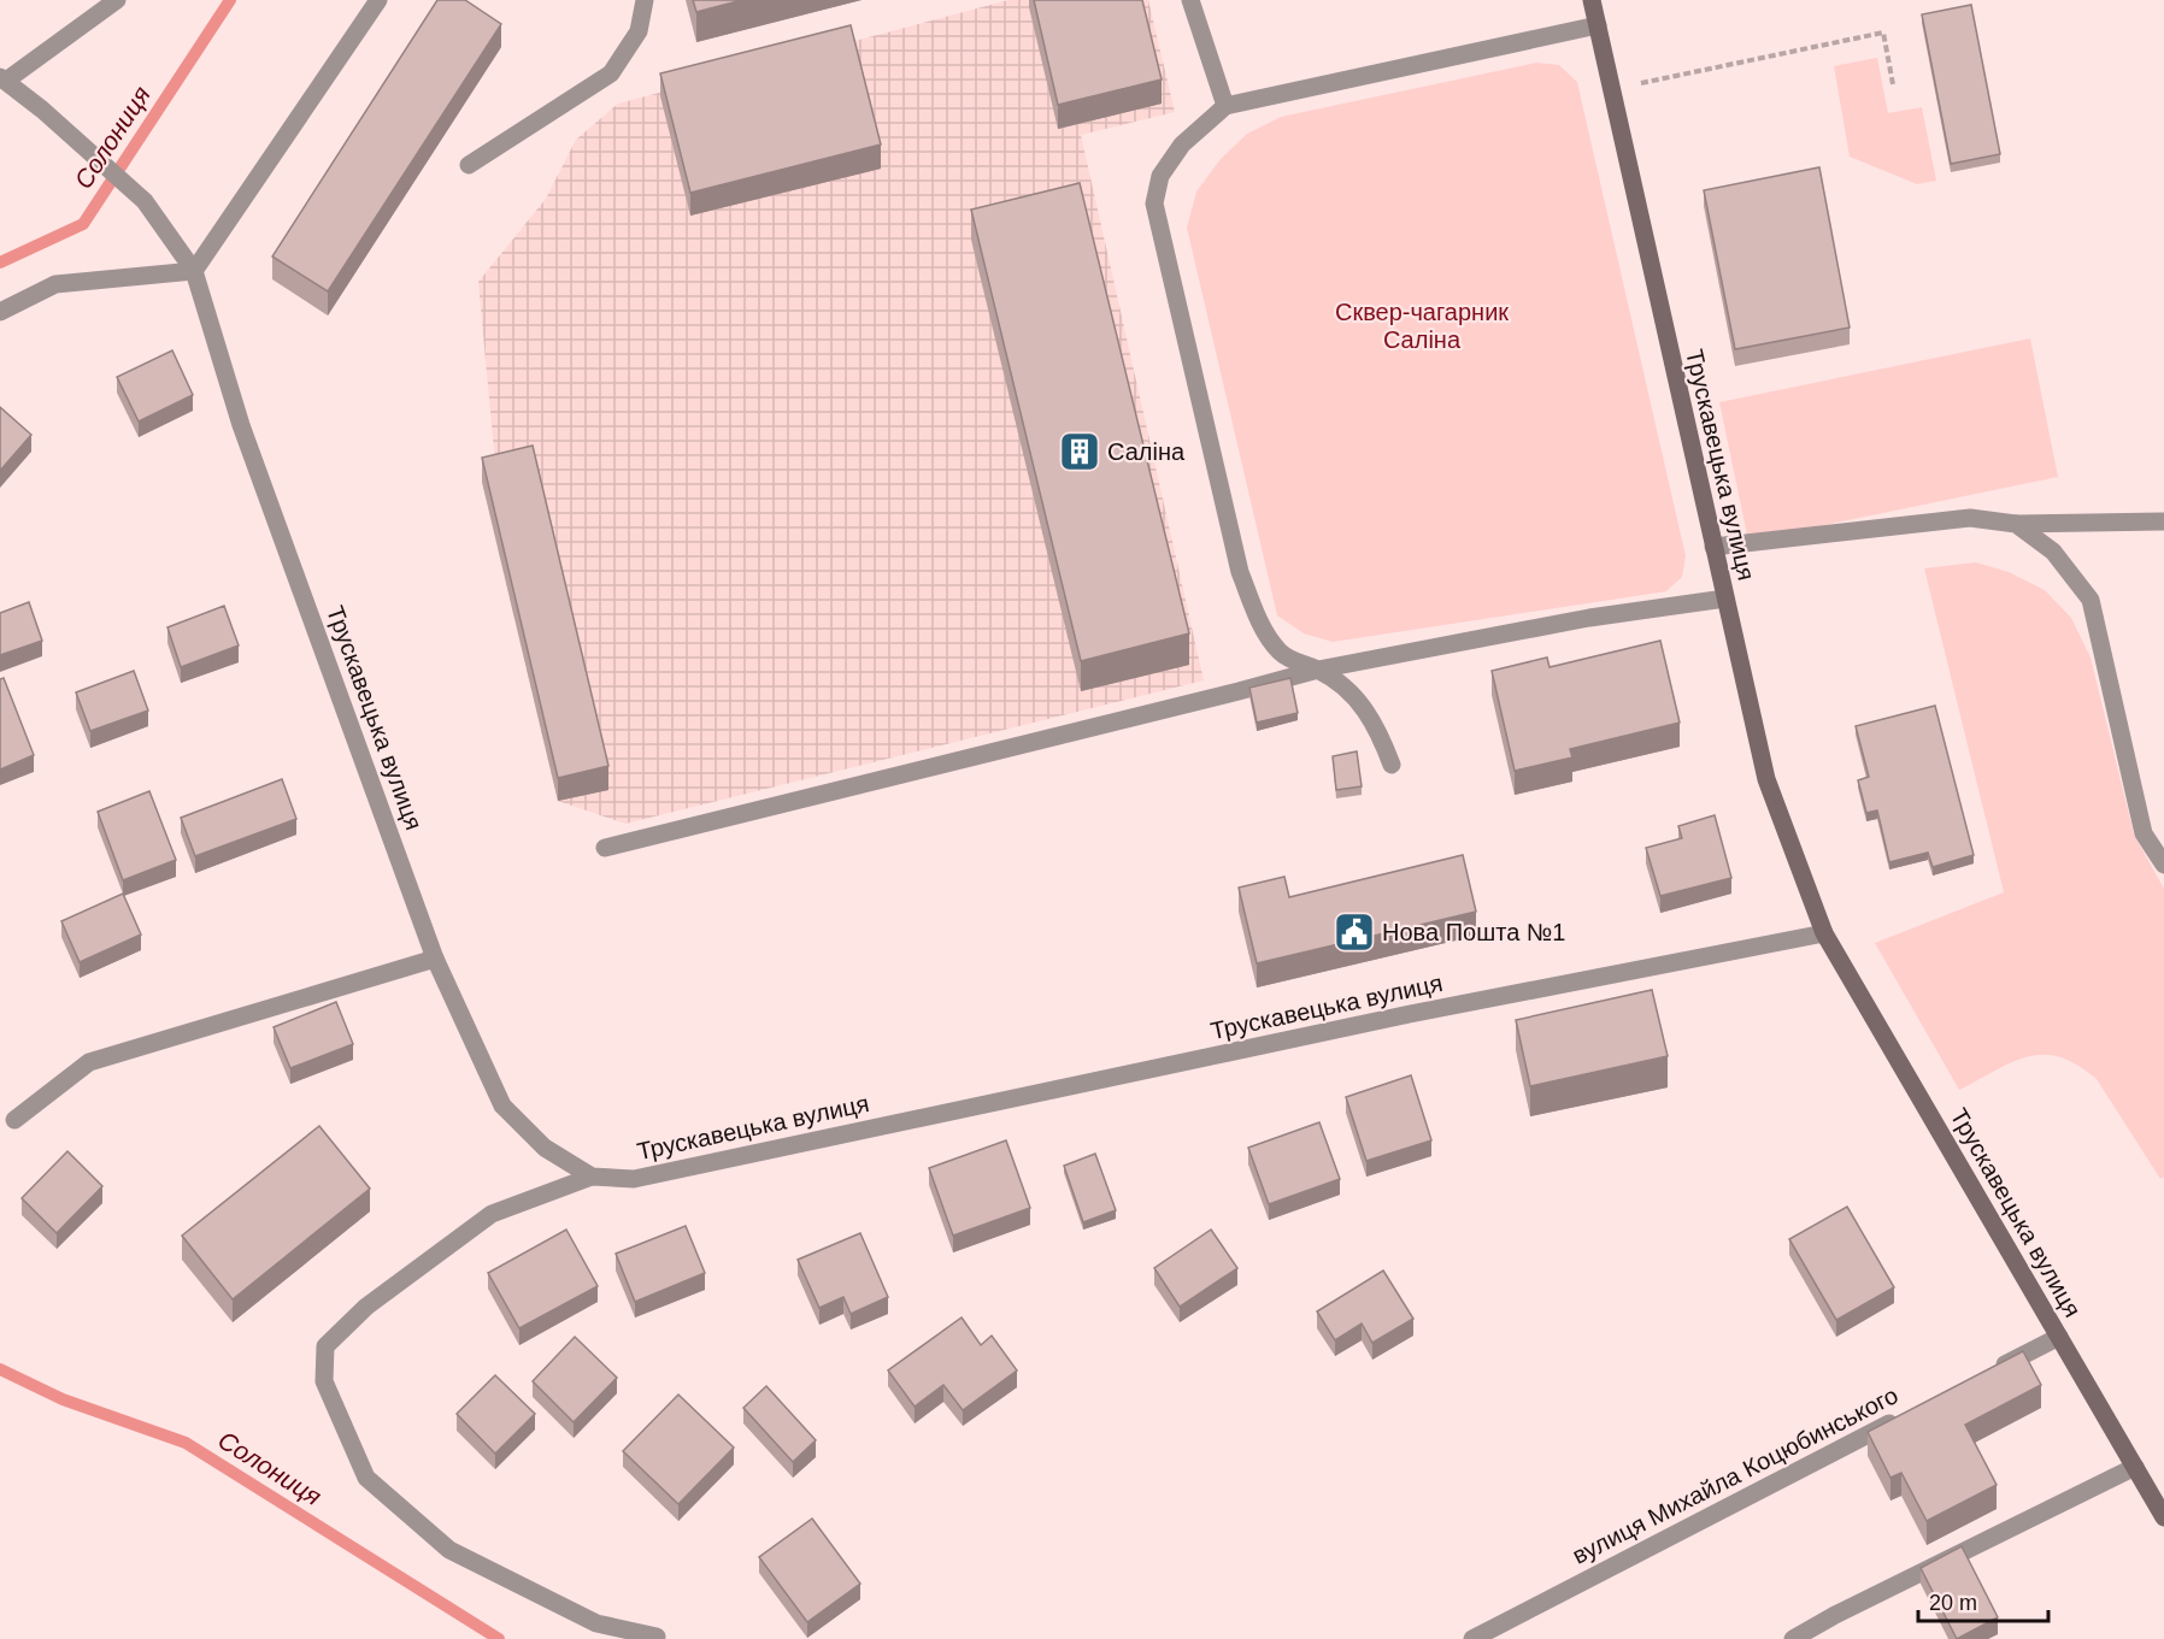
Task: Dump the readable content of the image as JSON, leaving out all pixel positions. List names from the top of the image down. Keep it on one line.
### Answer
{"streets":{"street":["Трускавецька вулиця","вулиця Михайла Коцюбинського"]},"water":["Солониця"],"parks":["Сквер-чагарник Саліна"],"places":{"building":["Саліна"],"public building":["Нова Пошта №1"]},"scale_bar":"20 m"}
